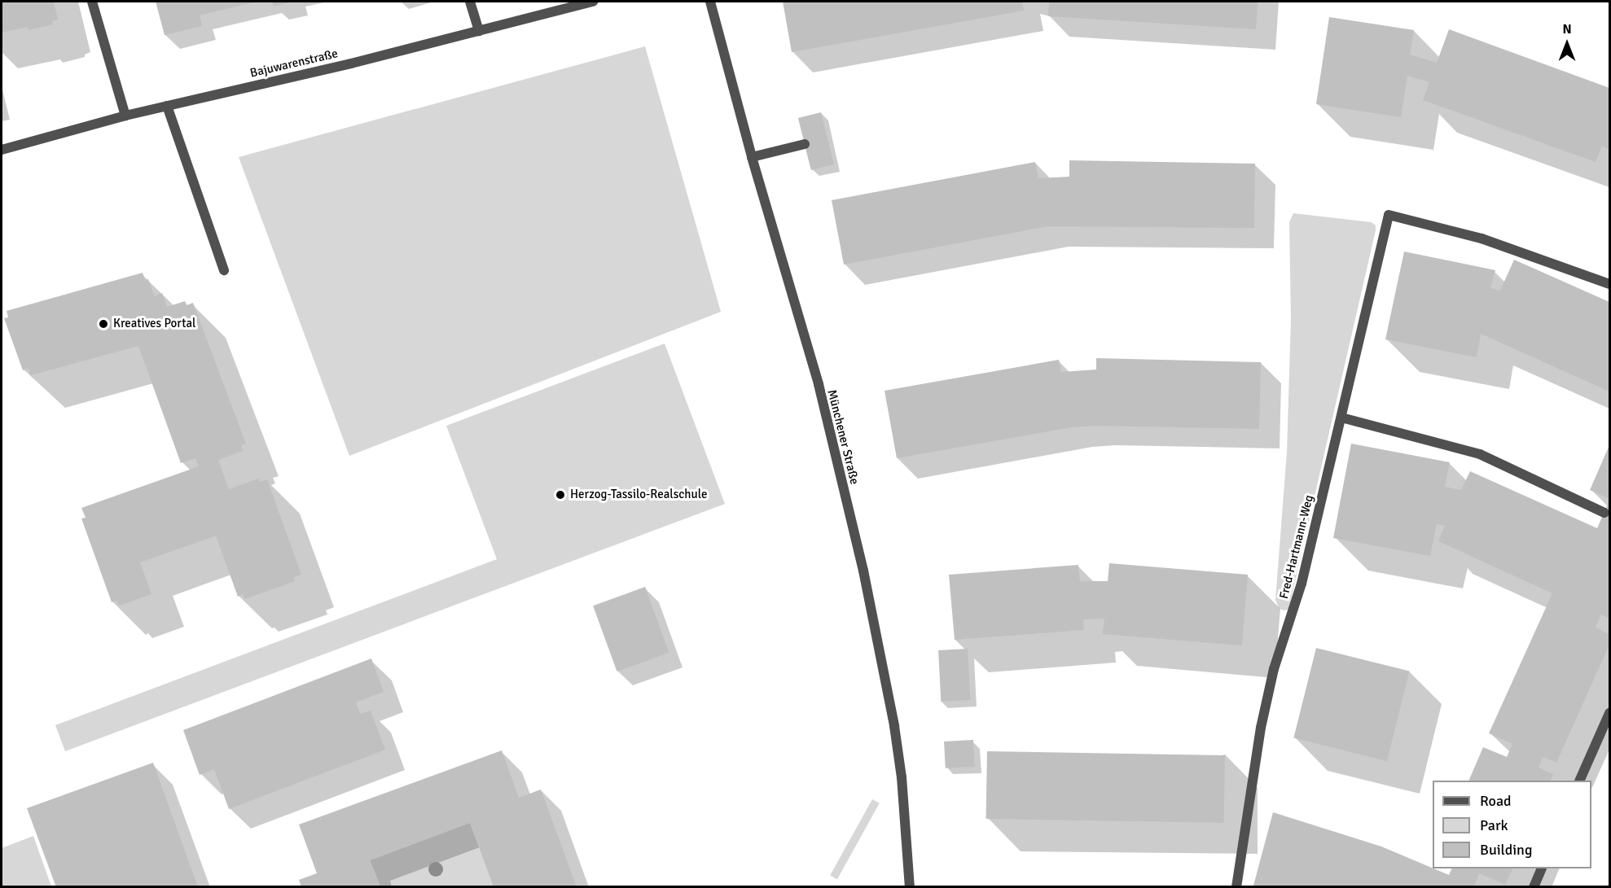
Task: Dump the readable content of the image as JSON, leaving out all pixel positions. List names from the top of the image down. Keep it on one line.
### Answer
{"streets":{"street":["Bajuwarenstraße","Münchener Straße","Fred-Hartmann-Weg"]},"places":["Kreatives Portal","Herzog-Tassilo-Realschule"],"legend":["Road","Park","Building"],"north":"top"}
